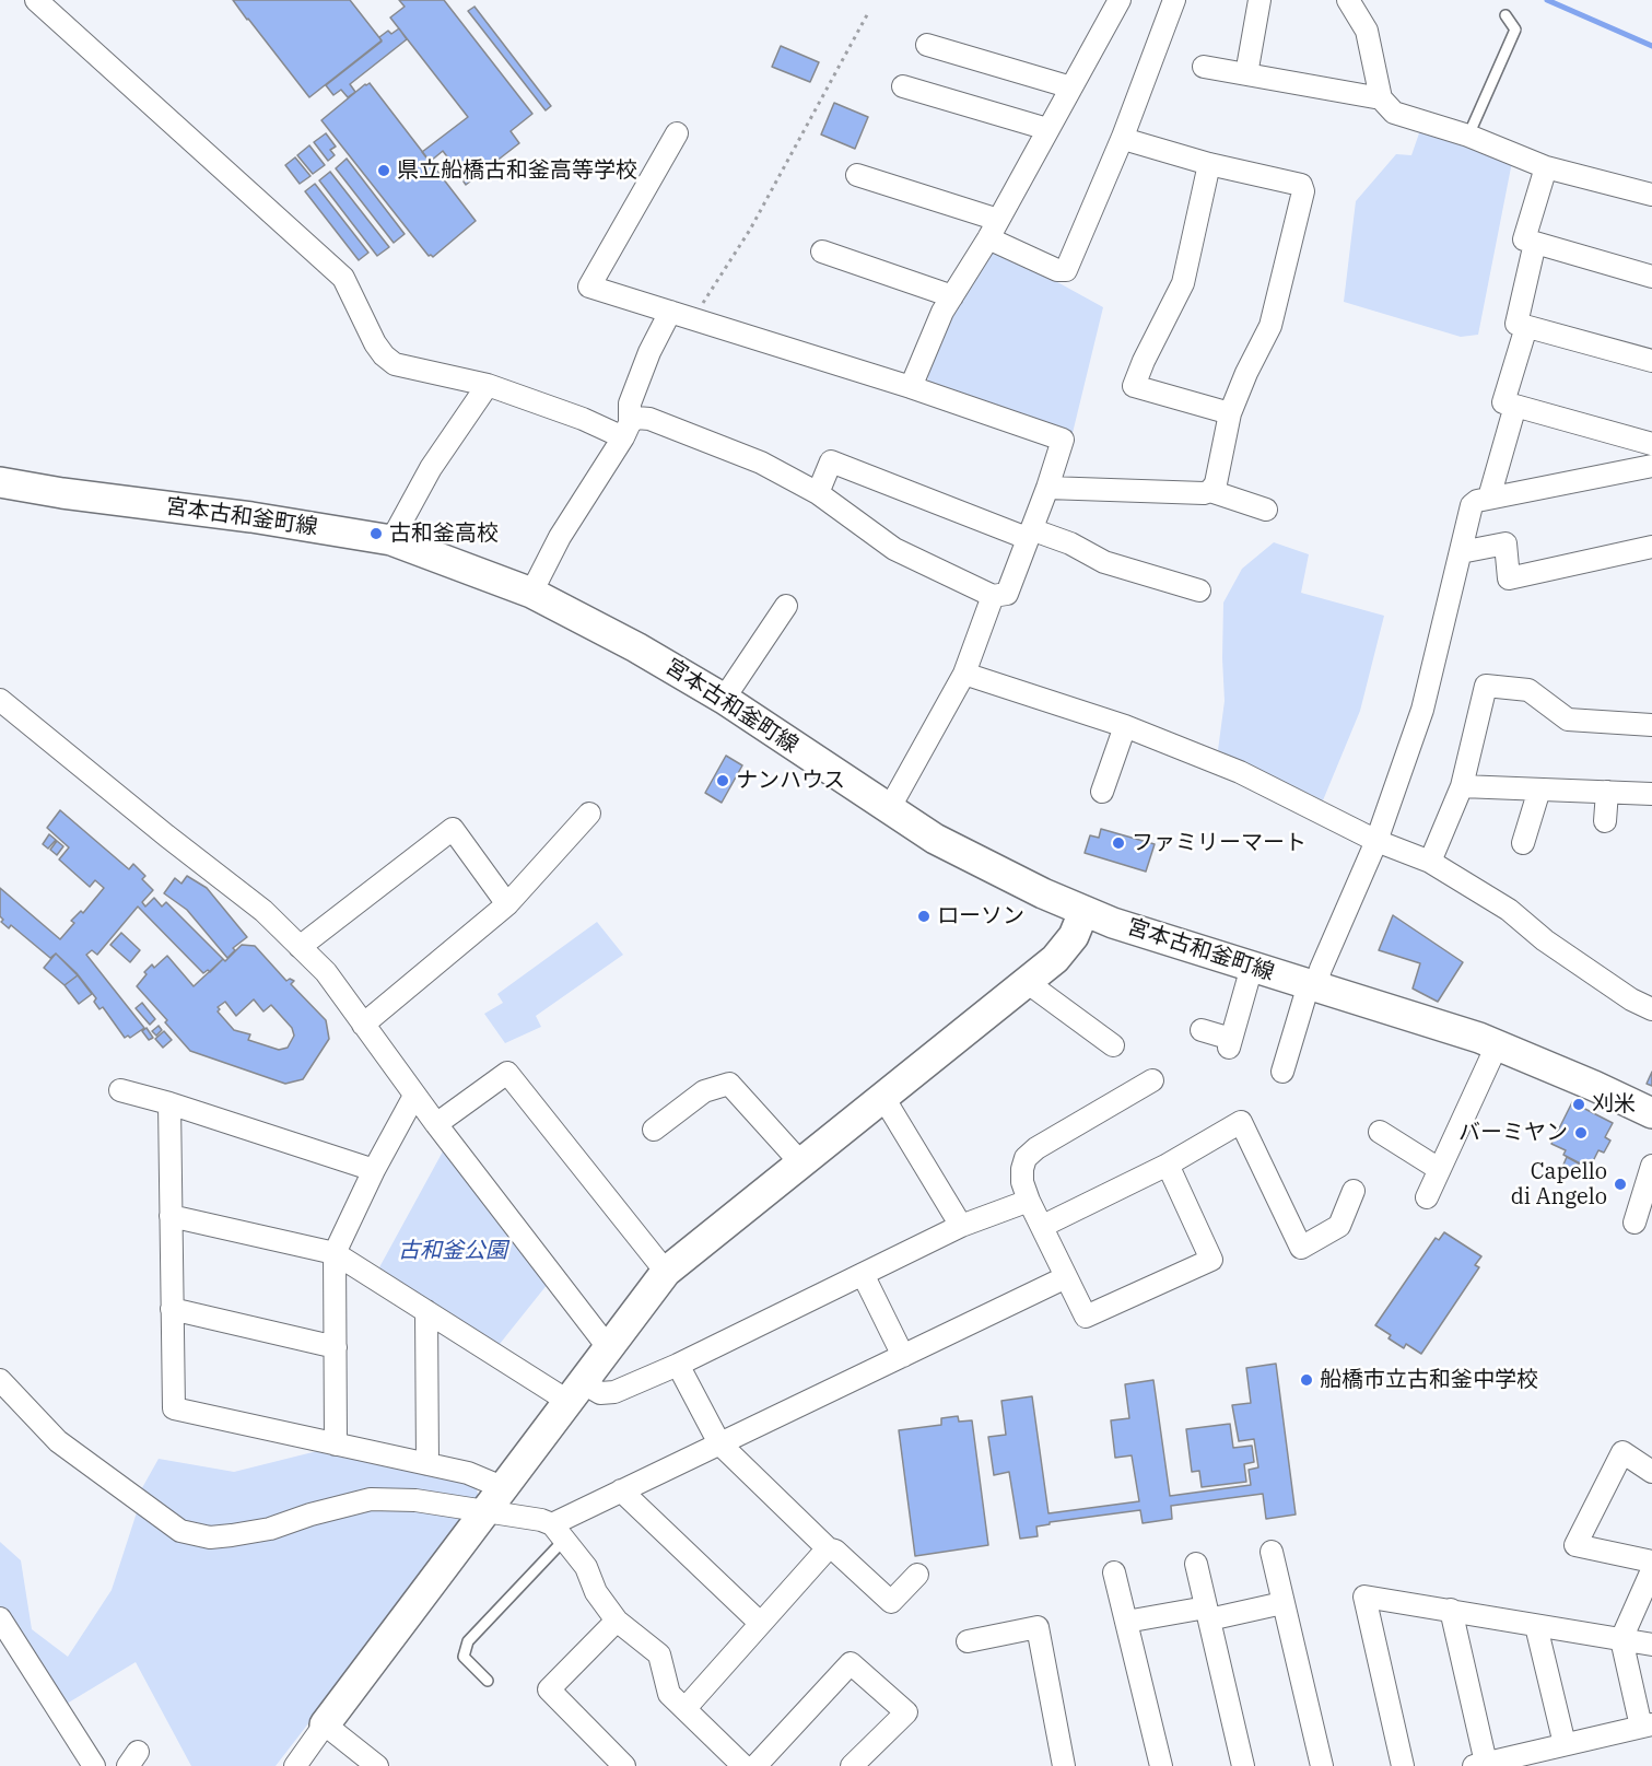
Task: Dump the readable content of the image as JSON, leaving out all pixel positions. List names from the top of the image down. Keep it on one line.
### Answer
{"streets":{"street":["宮本古和釜町線"]},"parks":["古和釜公園"],"places":["県立船橋古和釜高等学校","古和釜高校","ナンハウス","ファミリーマート","ローソン","刈米","バーミヤン","Capello di Angelo","船橋市立古和釜中学校"]}
